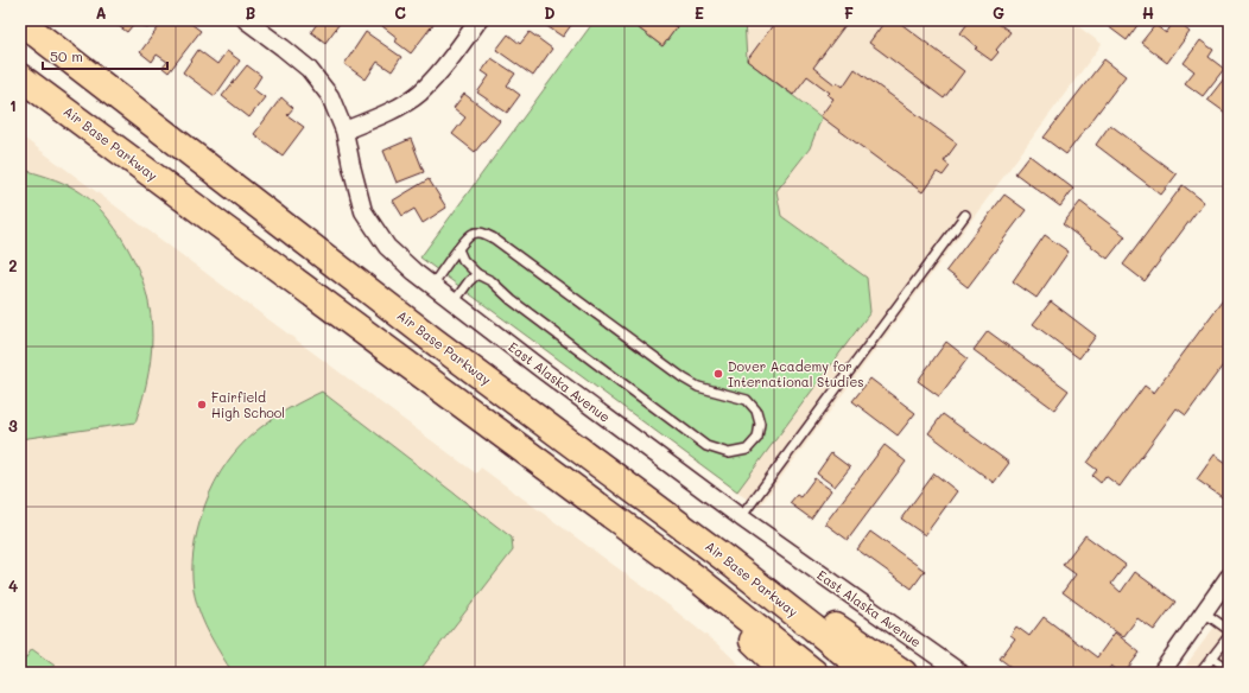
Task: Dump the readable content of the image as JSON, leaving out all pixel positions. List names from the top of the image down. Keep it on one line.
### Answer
{"streets":{"main road":["Air Base Parkway"],"street":["East Alaska Avenue"]},"places":["Dover Academy for International Studies","Fairfield High School"],"scale_bar":"50 m","grid":{"columns":["A","B","C","D","E","F","G","H"],"rows":["1","2","3","4"]}}
